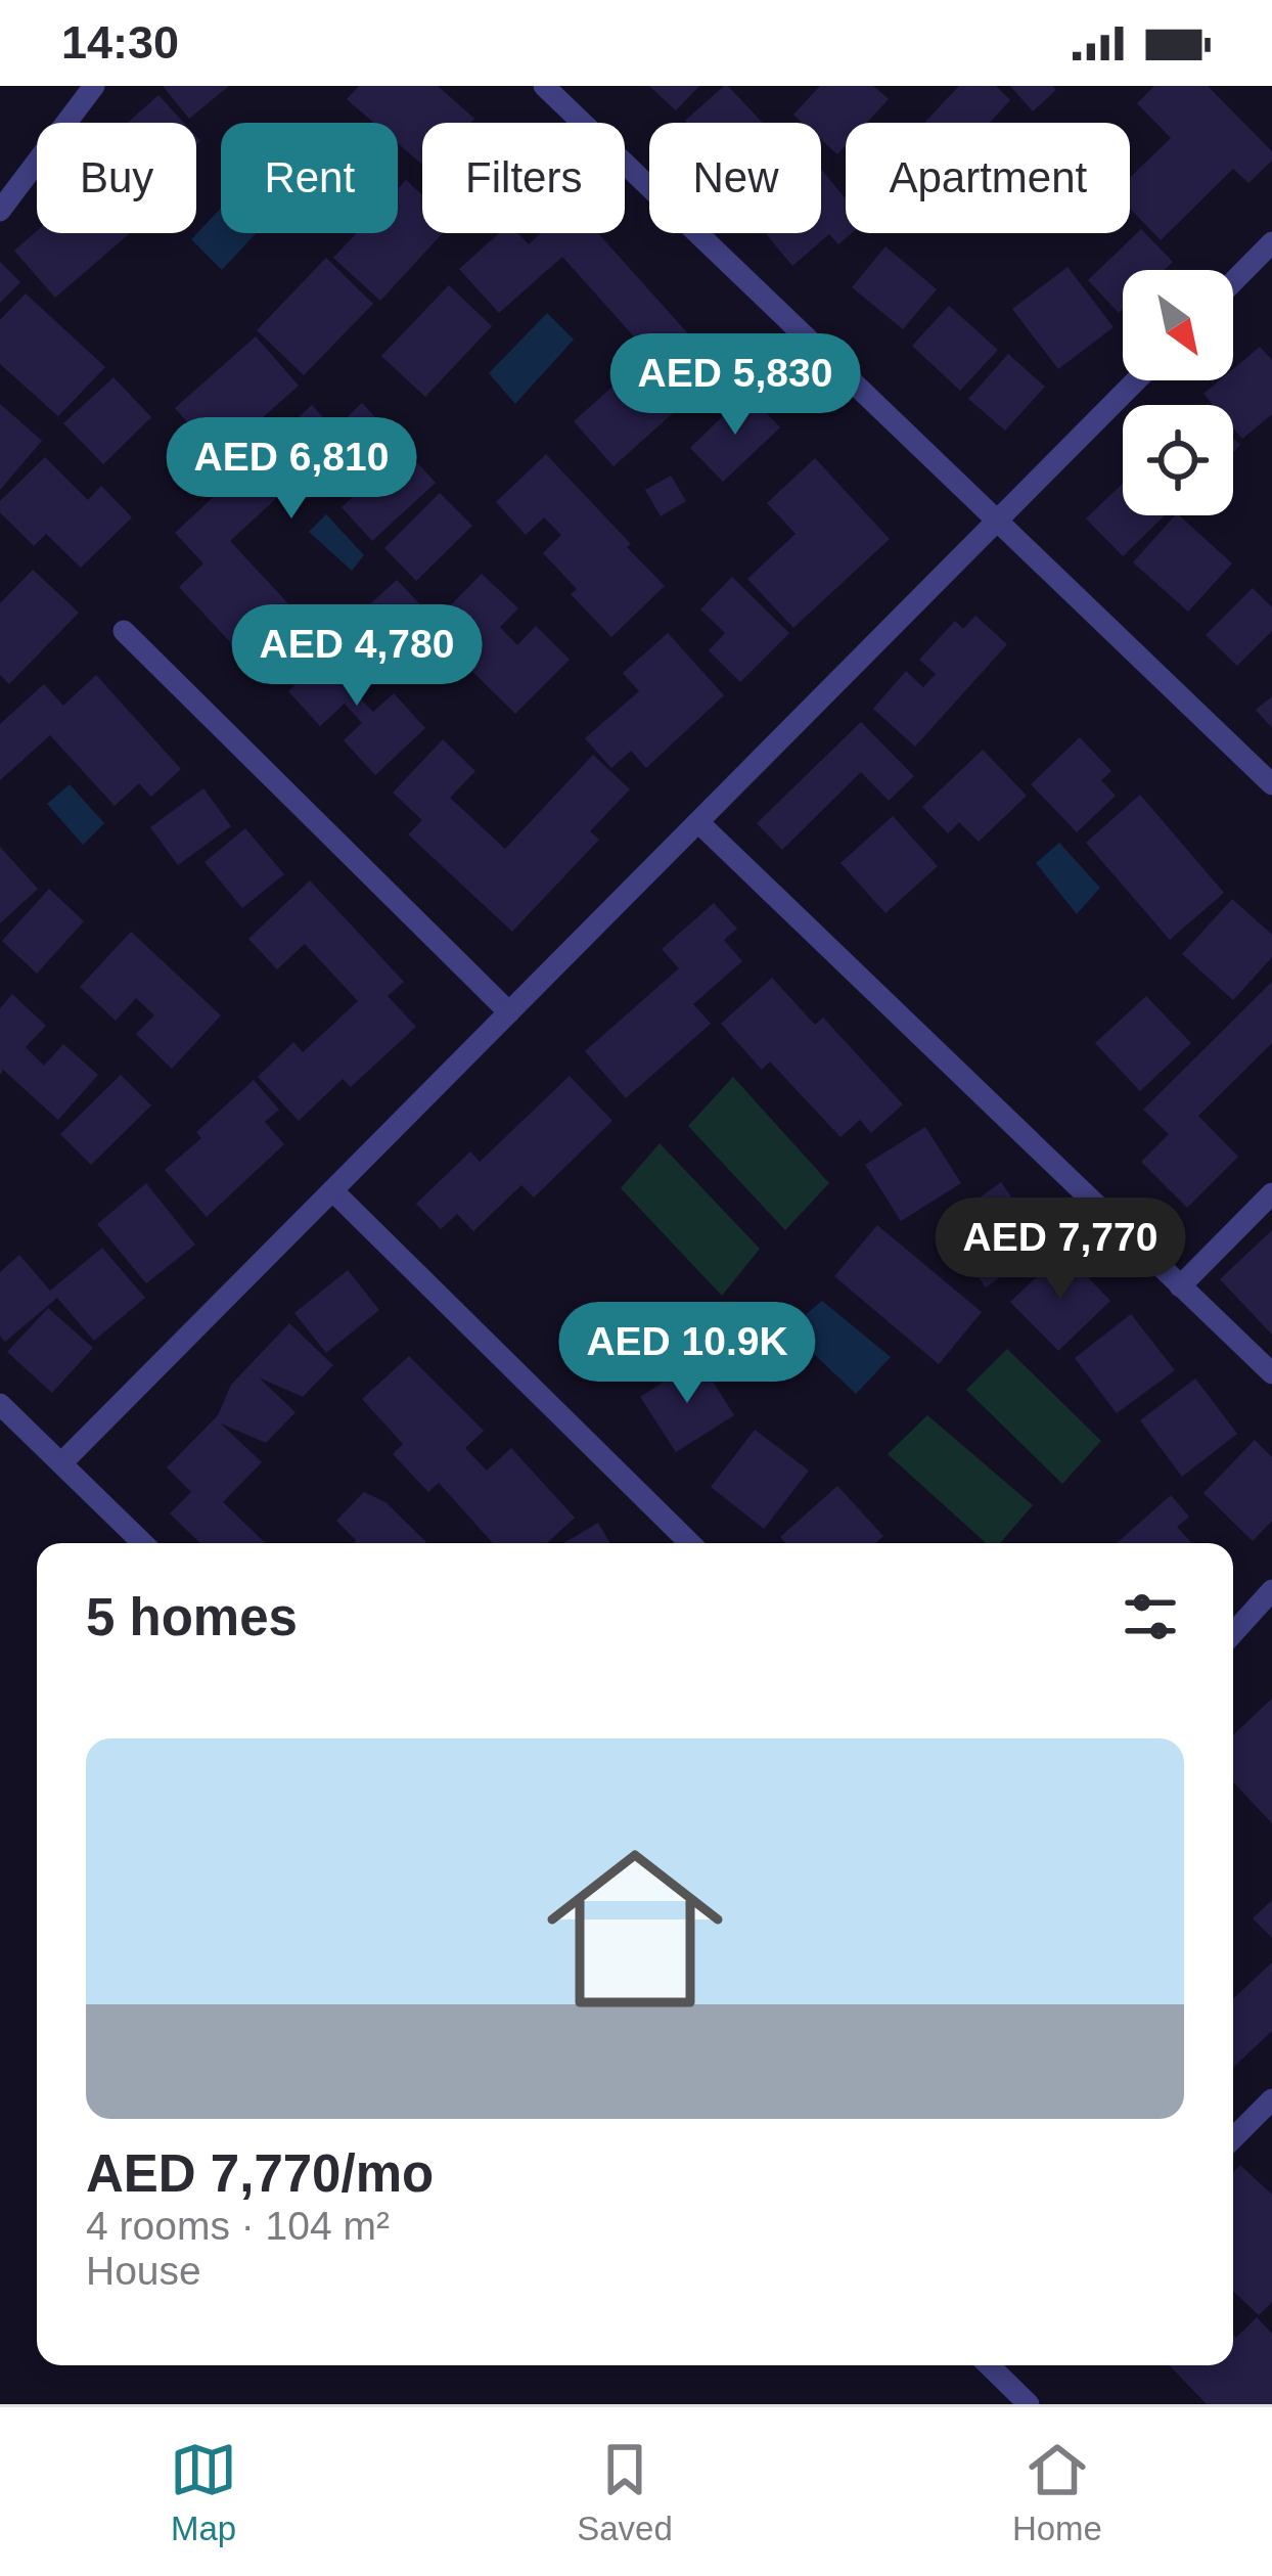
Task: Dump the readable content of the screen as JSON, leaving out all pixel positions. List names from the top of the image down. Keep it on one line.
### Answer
{"north":"bottom right","page":{"status":"14:30","chip":["Buy","Rent","Filters","New","Apartment"],"price":["AED 5,830","AED 6,810","AED 4,780","AED 7,770","AED 10.9K"],"heading":"5 homes","list":[{"name":"AED 7,770/mo","note":"4 rooms · 104 m² · House"}],"tabs":["Map","Saved","Home"]}}
